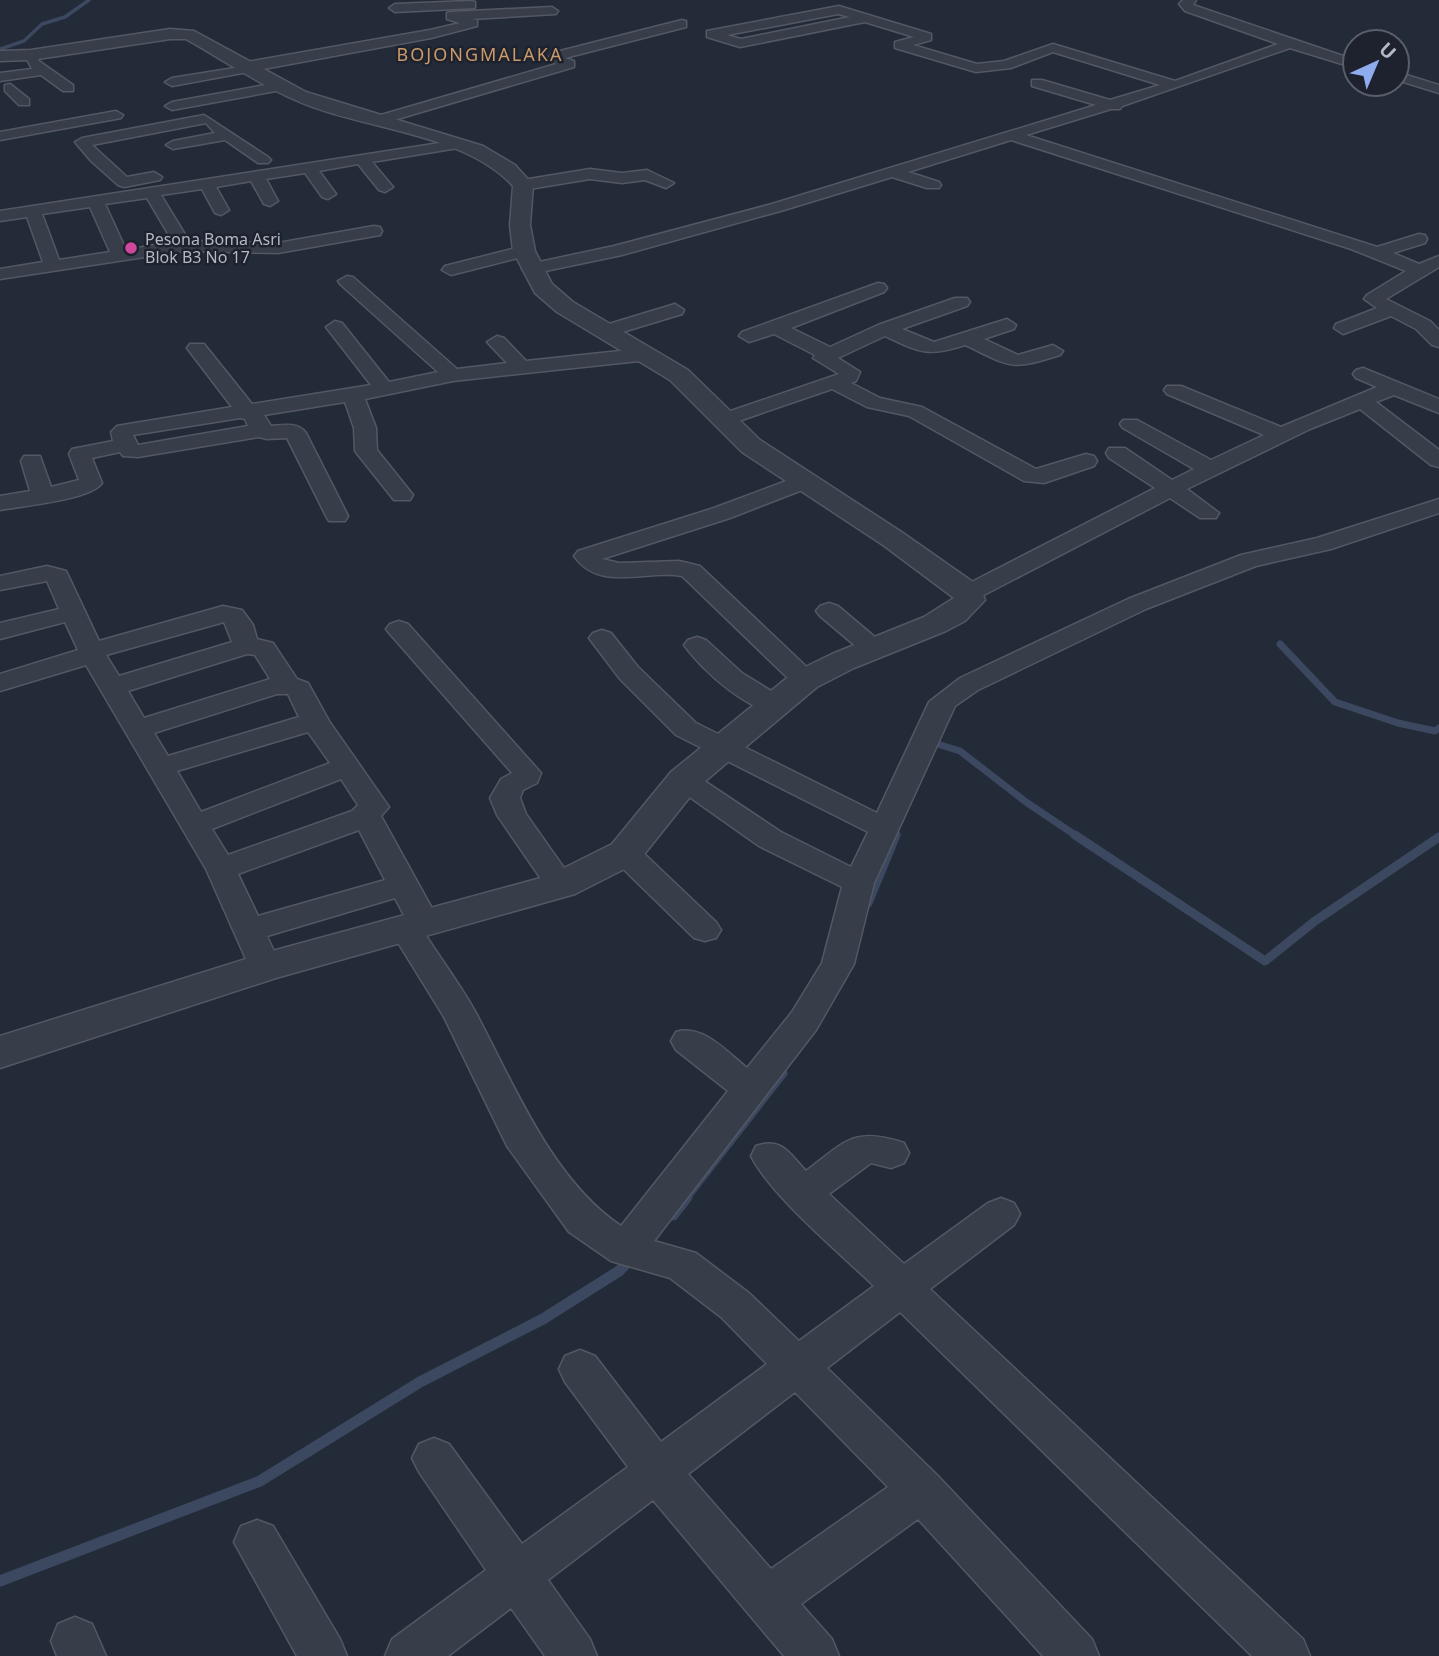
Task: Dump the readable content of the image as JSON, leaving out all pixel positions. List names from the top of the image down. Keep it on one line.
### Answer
{"districts":["BOJONGMALAKA"],"places":["Pesona Boma Asri Blok B3 No 17"],"north":"top right"}
